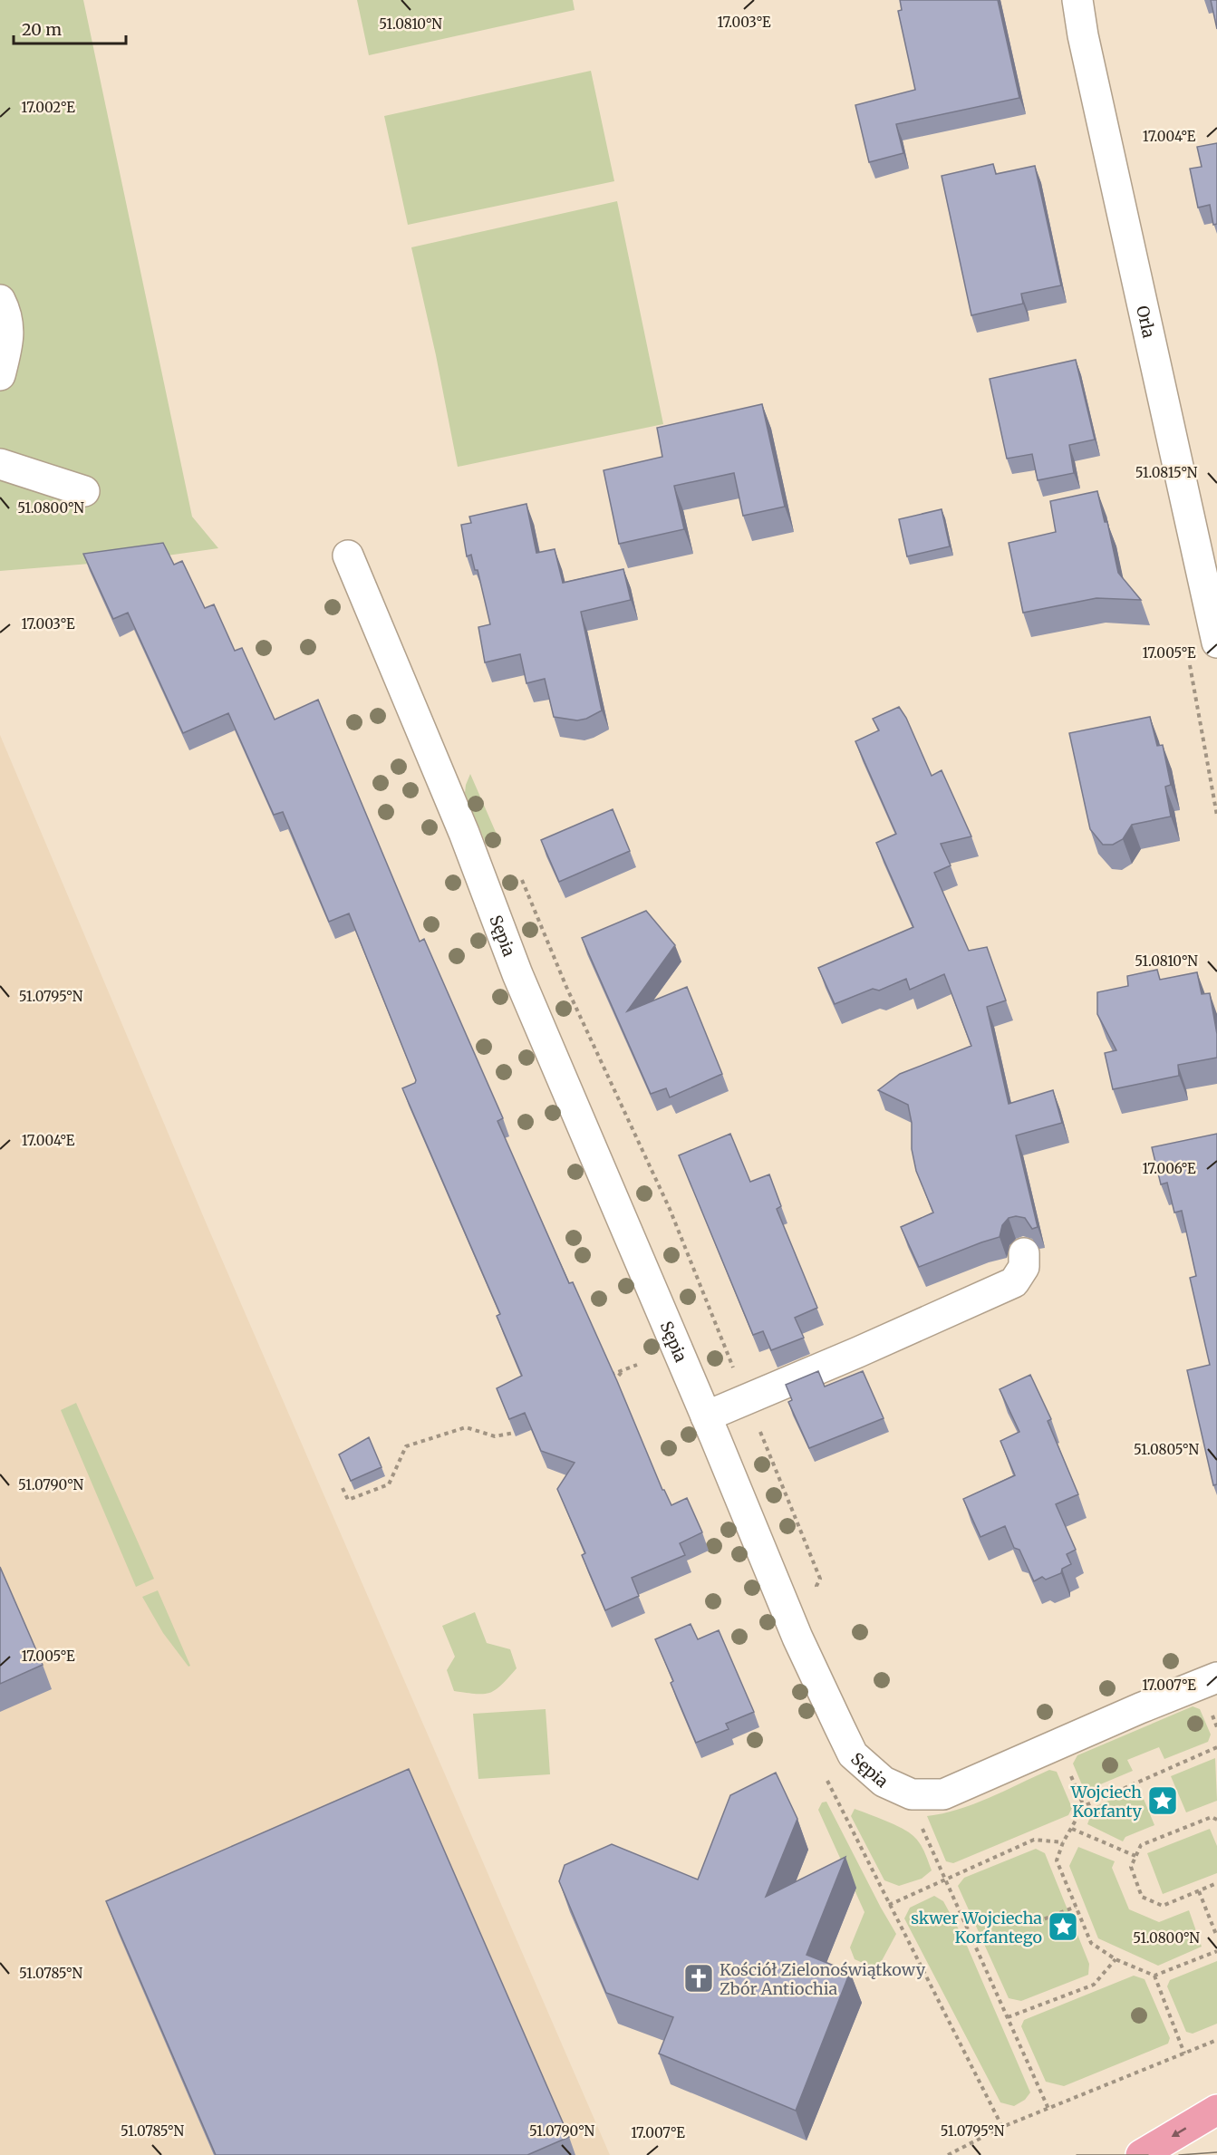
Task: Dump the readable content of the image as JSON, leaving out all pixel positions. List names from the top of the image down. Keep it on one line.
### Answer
{"streets":{"street":["Orla","Sępia"]},"places":{"place":["Wojciech Korfanty","skwer Wojciecha Korfantego"],"church":["Kościół Zielonoświątkowy Zbór Antiochia"]},"scale_bar":"20 m","coordinates":["17.003°E","51.0810°N","17.002°E","17.004°E","51.0815°N","51.0800°N","17.005°E","51.0795°N","17.006°E","51.0805°N","51.0790°N","17.007°E","51.0785°N"]}
